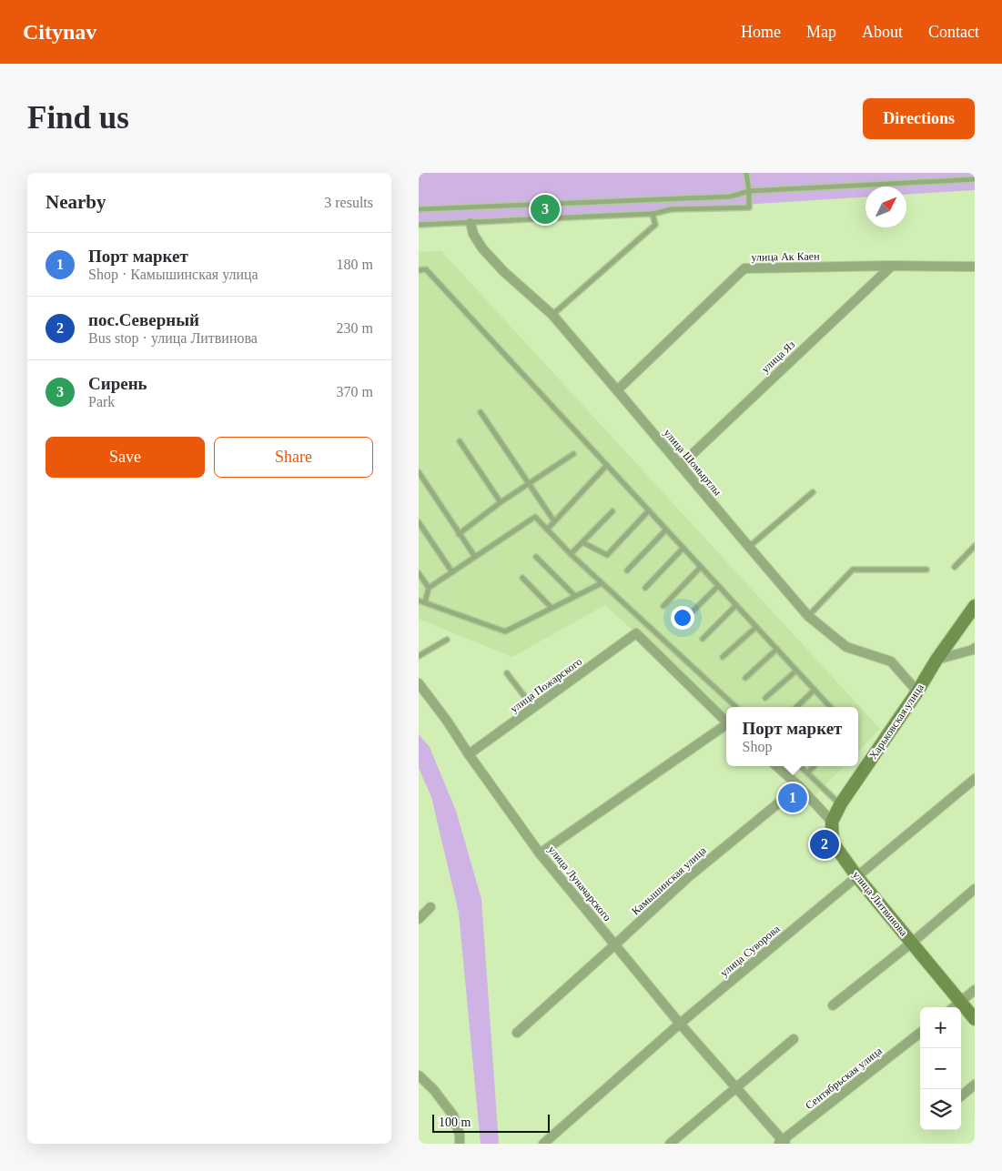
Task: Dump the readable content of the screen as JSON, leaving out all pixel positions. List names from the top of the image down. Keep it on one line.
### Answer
{"streets":{"street":["улица Ак Каен","улица Яз","улица Шомыртлы","улица Пожарского","Харьковская улица","Камышинская улица","улица Луначарского","улица Литвинова","улица Суворова","Сентябрьская улица"]},"crossings":[["улица Ак Каен","улица Яз"],["улица Ак Каен","улица Шомыртлы"],["улица Яз","улица Шомыртлы"],["улица Шомыртлы","Харьковская улица"],["улица Пожарского","улица Луначарского"],["Харьковская улица","улица Литвинова"],["Камышинская улица","улица Луначарского"],["улица Луначарского","улица Суворова"],["улица Луначарского","Сентябрьская улица"],["улица Литвинова","улица Суворова"]],"scale_bar":"100 m","north":"top right","page":{"header":"Citynav","nav":["Home","Map","About","Contact"],"buttons":["Directions",["Save","Share"]],"title":"Find us","heading":["Nearby","3 results"],"pins":["3","1","2"],"list":[{"mark":"1","name":"Порт маркет","note":"Shop · Камышинская улица","value":"180 m"},{"mark":"2","name":"пос.Северный","note":"Bus stop · улица Литвинова","value":"230 m"},{"mark":"3","name":"Сирень","note":"Park","value":"370 m"}],"popup":["Порт маркет","Shop"],"map_buttons":["+","−"],"scale":"100 m"}}
